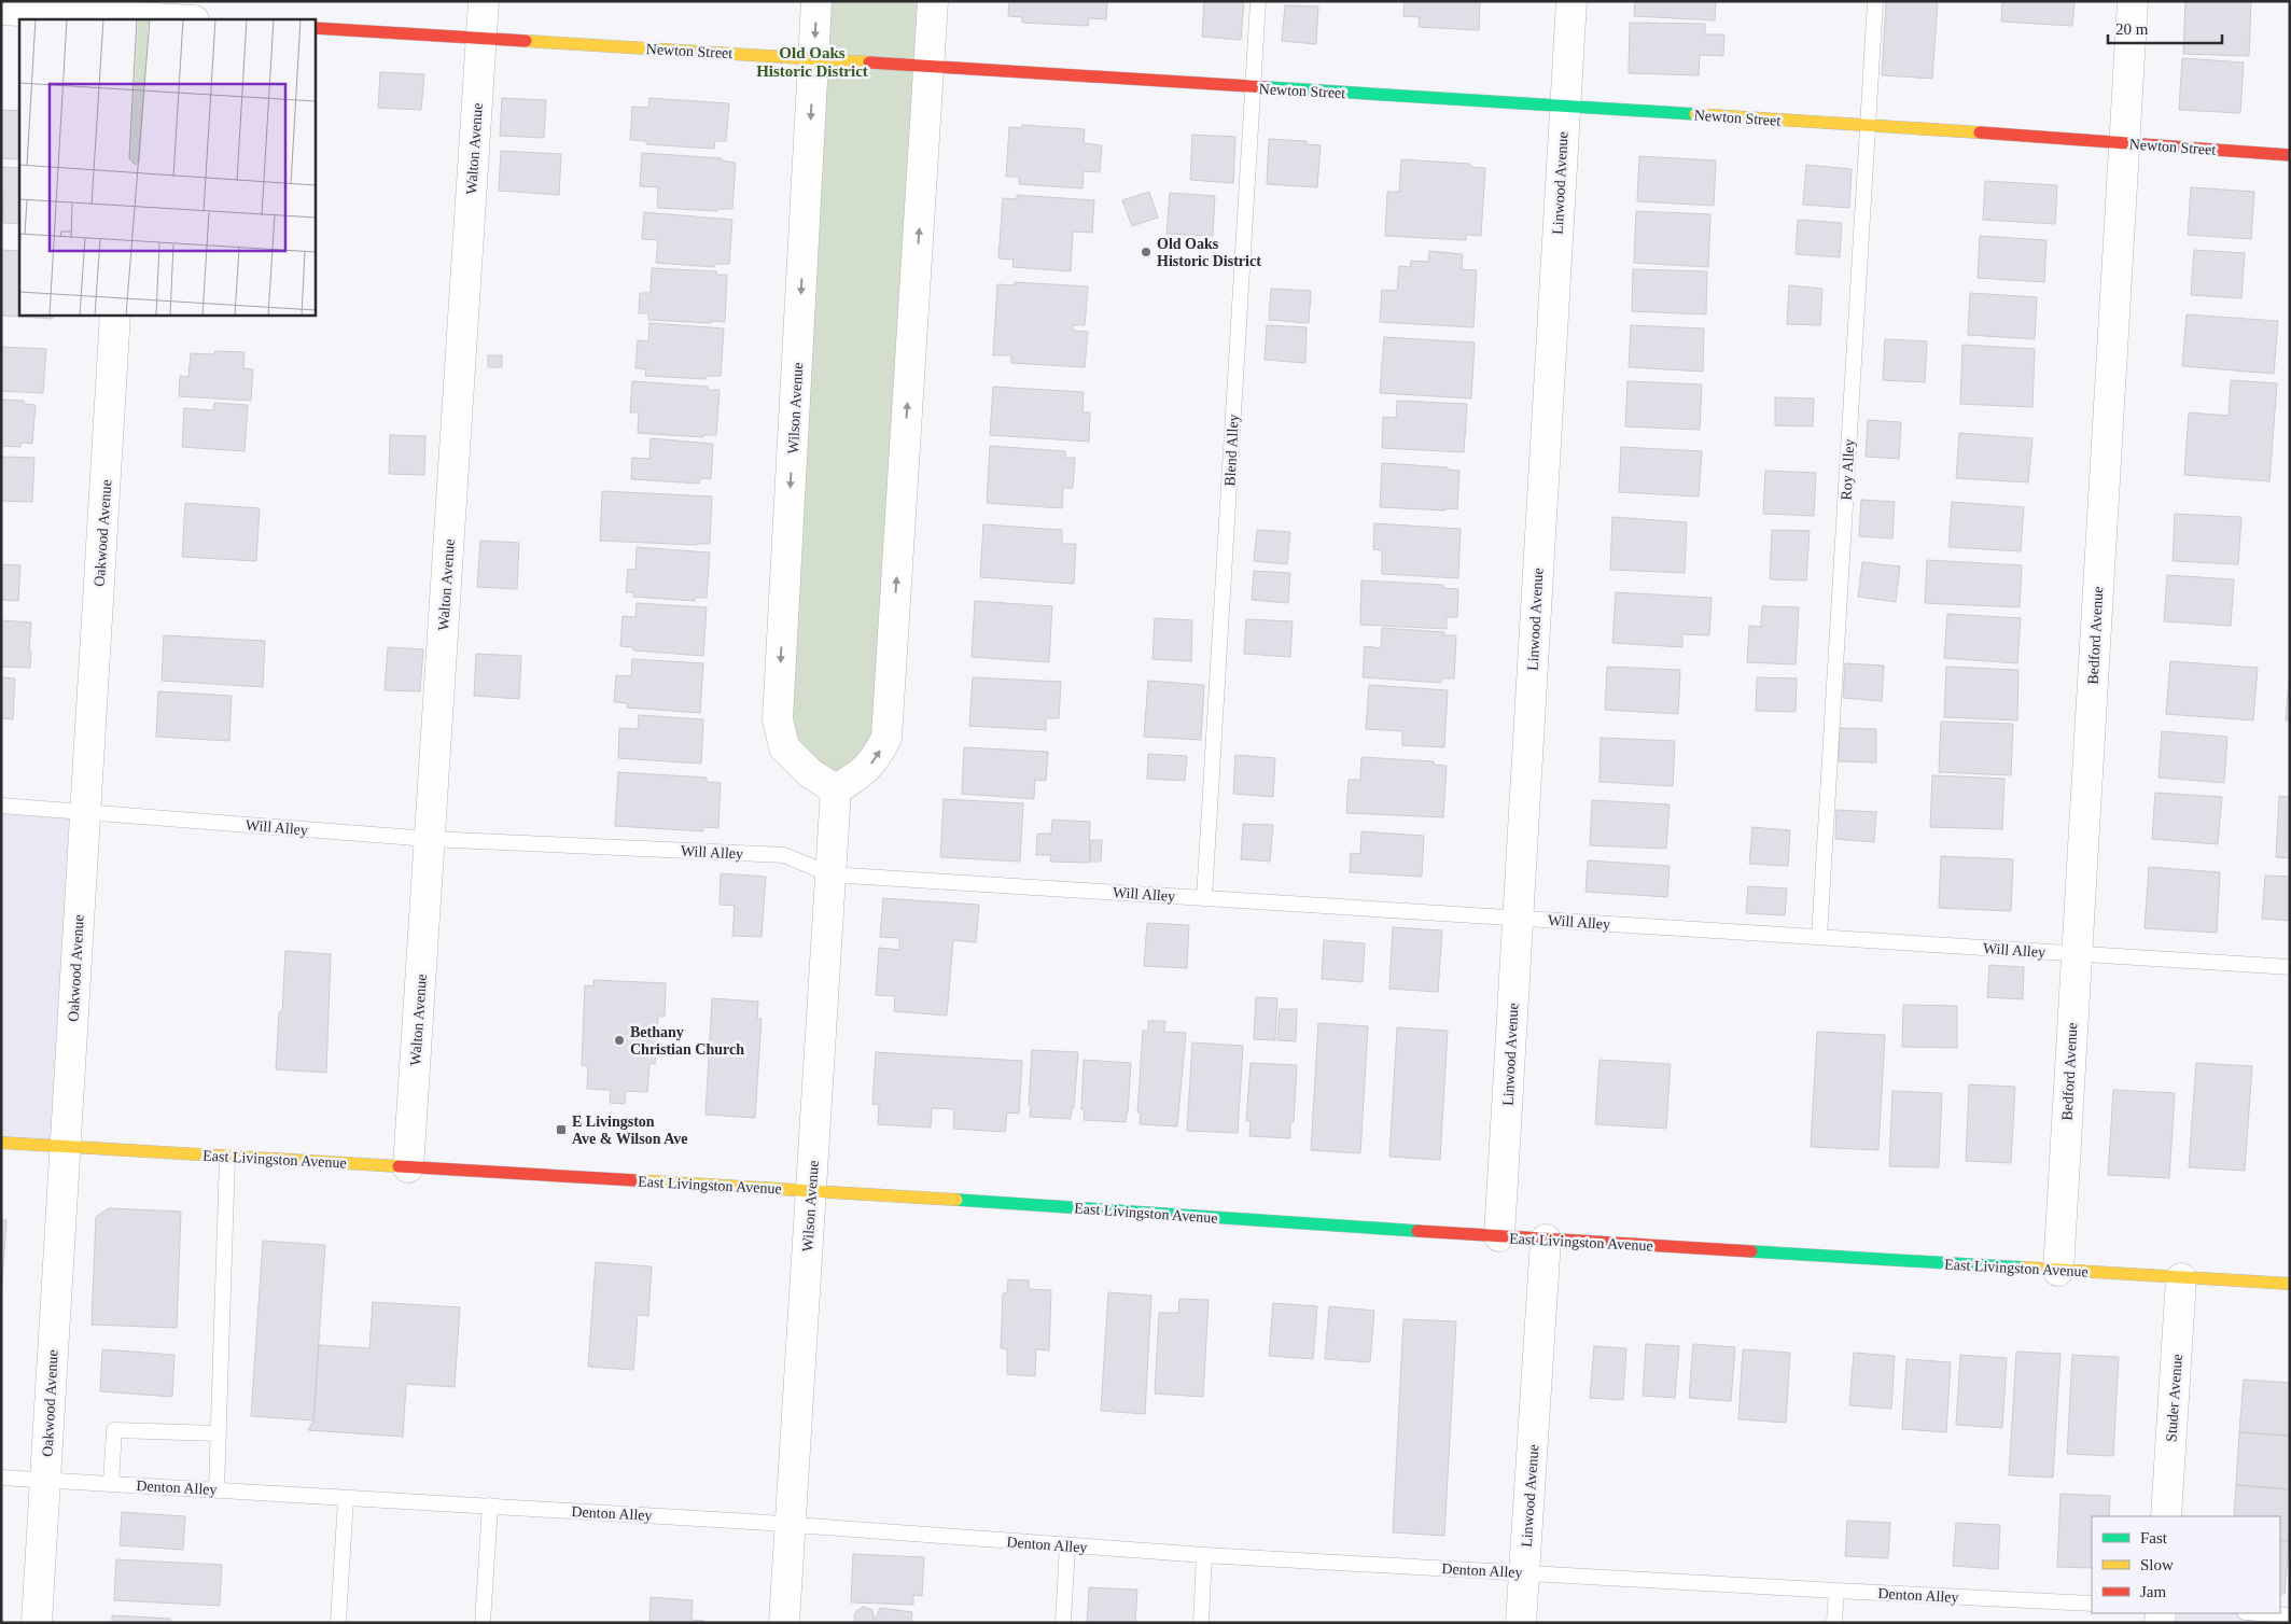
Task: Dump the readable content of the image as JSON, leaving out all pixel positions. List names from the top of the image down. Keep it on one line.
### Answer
{"streets":{"main road":["Newton Street","East Livingston Avenue"],"street":["Walton Avenue","Linwood Avenue","Wilson Avenue","Oakwood Avenue","Bedford Avenue","Studer Avenue"],"lane":["Blend Alley","Roy Alley","Will Alley","Denton Alley"]},"crossings":[["Newton Street","Walton Avenue"],["Newton Street","Linwood Avenue"],["Newton Street","Wilson Avenue"],["Newton Street","Blend Alley"],["Newton Street","Roy Alley"],["Newton Street","Bedford Avenue"],["Walton Avenue","Will Alley"],["Walton Avenue","East Livingston Avenue"],["Linwood Avenue","Will Alley"],["Linwood Avenue","East Livingston Avenue"],["Linwood Avenue","Denton Alley"],["Wilson Avenue","Will Alley"],["Wilson Avenue","East Livingston Avenue"],["Wilson Avenue","Denton Alley"],["Blend Alley","Will Alley"],["Roy Alley","Will Alley"],["Oakwood Avenue","Will Alley"],["Oakwood Avenue","East Livingston Avenue"],["Oakwood Avenue","Denton Alley"],["Bedford Avenue","Will Alley"],["Bedford Avenue","East Livingston Avenue"],["East Livingston Avenue","Studer Avenue"]],"districts":["Old Oaks Historic District"],"places":{"other":["Old Oaks Historic District","Bethany Christian Church"],"transit":["E Livingston Ave & Wilson Ave"]},"legend":["Fast","Slow","Jam"],"scale_bar":"20 m"}
